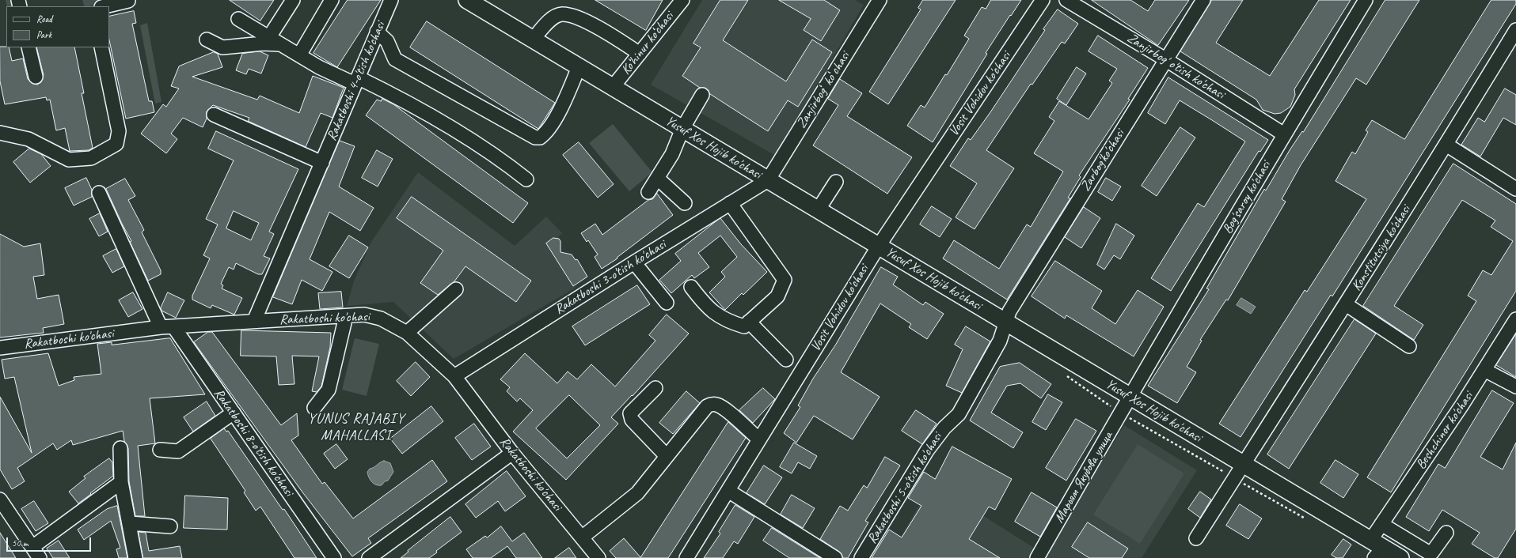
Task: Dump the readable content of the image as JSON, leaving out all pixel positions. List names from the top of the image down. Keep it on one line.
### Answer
{"streets":{"main road":["Yusuf Xos Hojib ko'chasi"],"street":["Ko‘hinur ko‘chasi","Zanjirbog' o'tish ko'chasi","Rakatboshi 4-o'tish ko'chasi","Zanjirbogʻ koʻchasi","Vosit Vohidov ko'chasi","Zarbog'ko'chasi","Bog'saroy ko'chasi","Konstitutsiya ko'chasi","Rakatboshi 3-o'tish ko'chasi","Rakatboshi ko'chasi","Beshchinor ko'chasi","Rakatboshi 8-o'tish ko'chasi","Марьям Якубова улица","Rakatboshi 5-o'tish ko'chasi"]},"crossings":[["Ko‘hinur ko‘chasi","Yusuf Xos Hojib ko'chasi"],["Zanjirbog' o'tish ko'chasi","Zarbog'ko'chasi"],["Zanjirbog' o'tish ko'chasi","Bog'saroy ko'chasi"],["Rakatboshi 4-o'tish ko'chasi","Rakatboshi ko'chasi"],["Zanjirbogʻ koʻchasi","Yusuf Xos Hojib ko'chasi"],["Zanjirbogʻ koʻchasi","Rakatboshi 3-o'tish ko'chasi"],["Vosit Vohidov ko'chasi","Yusuf Xos Hojib ko'chasi"],["Yusuf Xos Hojib ko'chasi","Zarbog'ko'chasi"],["Yusuf Xos Hojib ko'chasi","Bog'saroy ko'chasi"],["Yusuf Xos Hojib ko'chasi","Konstitutsiya ko'chasi"],["Yusuf Xos Hojib ko'chasi","Rakatboshi 3-o'tish ko'chasi"],["Yusuf Xos Hojib ko'chasi","Beshchinor ko'chasi"],["Yusuf Xos Hojib ko'chasi","Марьям Якубова улица"],["Yusuf Xos Hojib ko'chasi","Rakatboshi 5-o'tish ko'chasi"],["Zarbog'ko'chasi","Rakatboshi 5-o'tish ko'chasi"],["Bog'saroy ko'chasi","Марьям Якубова улица"],["Rakatboshi 3-o'tish ko'chasi","Rakatboshi ko'chasi"],["Rakatboshi ko'chasi","Rakatboshi 8-o'tish ko'chasi"]],"districts":["YUNUS RAJABIY MAHALLASI"],"legend":["Road","Park"],"scale_bar":"50 m"}
